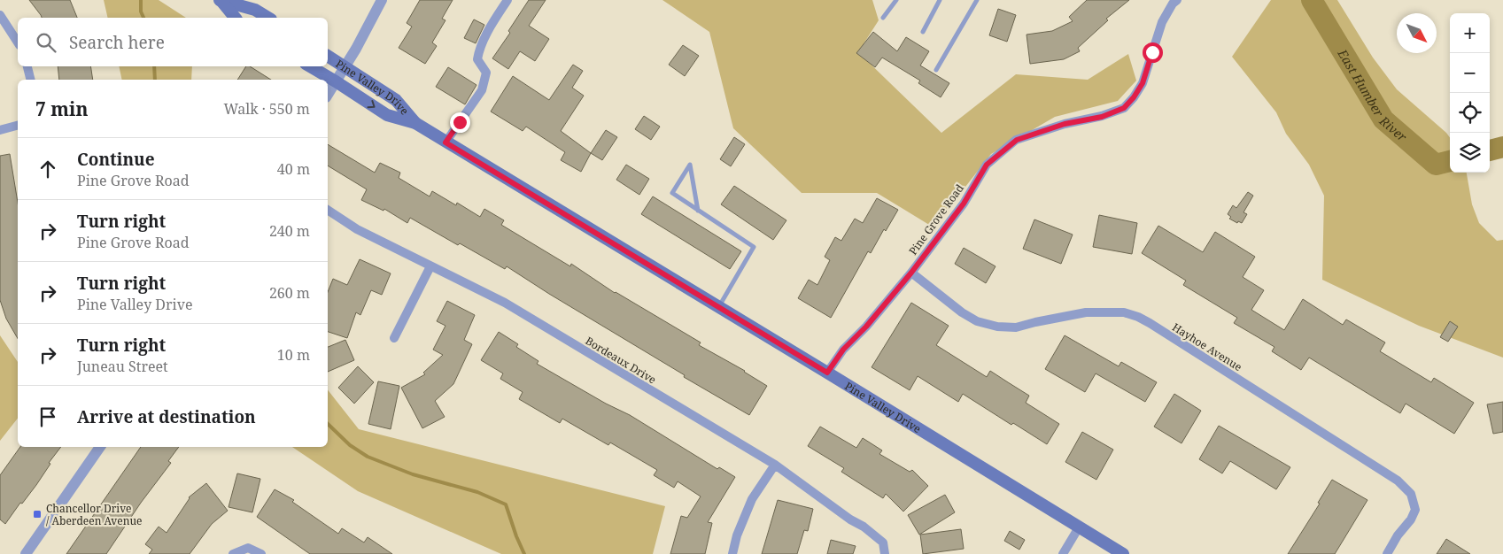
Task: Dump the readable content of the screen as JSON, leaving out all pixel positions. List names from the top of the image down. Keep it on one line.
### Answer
{"streets":{"main road":["Pine Valley Drive"],"street":["Pine Grove Road","Hayhoe Avenue","Bordeaux Drive"]},"crossings":[["Pine Valley Drive","Pine Grove Road"],["Pine Grove Road","Hayhoe Avenue"]],"water":["East Humber River"],"places":{"transit":["Chancellor Drive / Aberdeen Avenue"]},"north":"bottom right","page":{"map_buttons":["+","−"],"search":"Search here","heading":["7 min","Walk · 550 m"],"list":[["Continue","Pine Grove Road","40 m"],["Turn right","Pine Grove Road","240 m"],["Turn right","Pine Valley Drive","260 m"],["Turn right","Juneau Street","10 m"],"Arrive at destination"]}}
